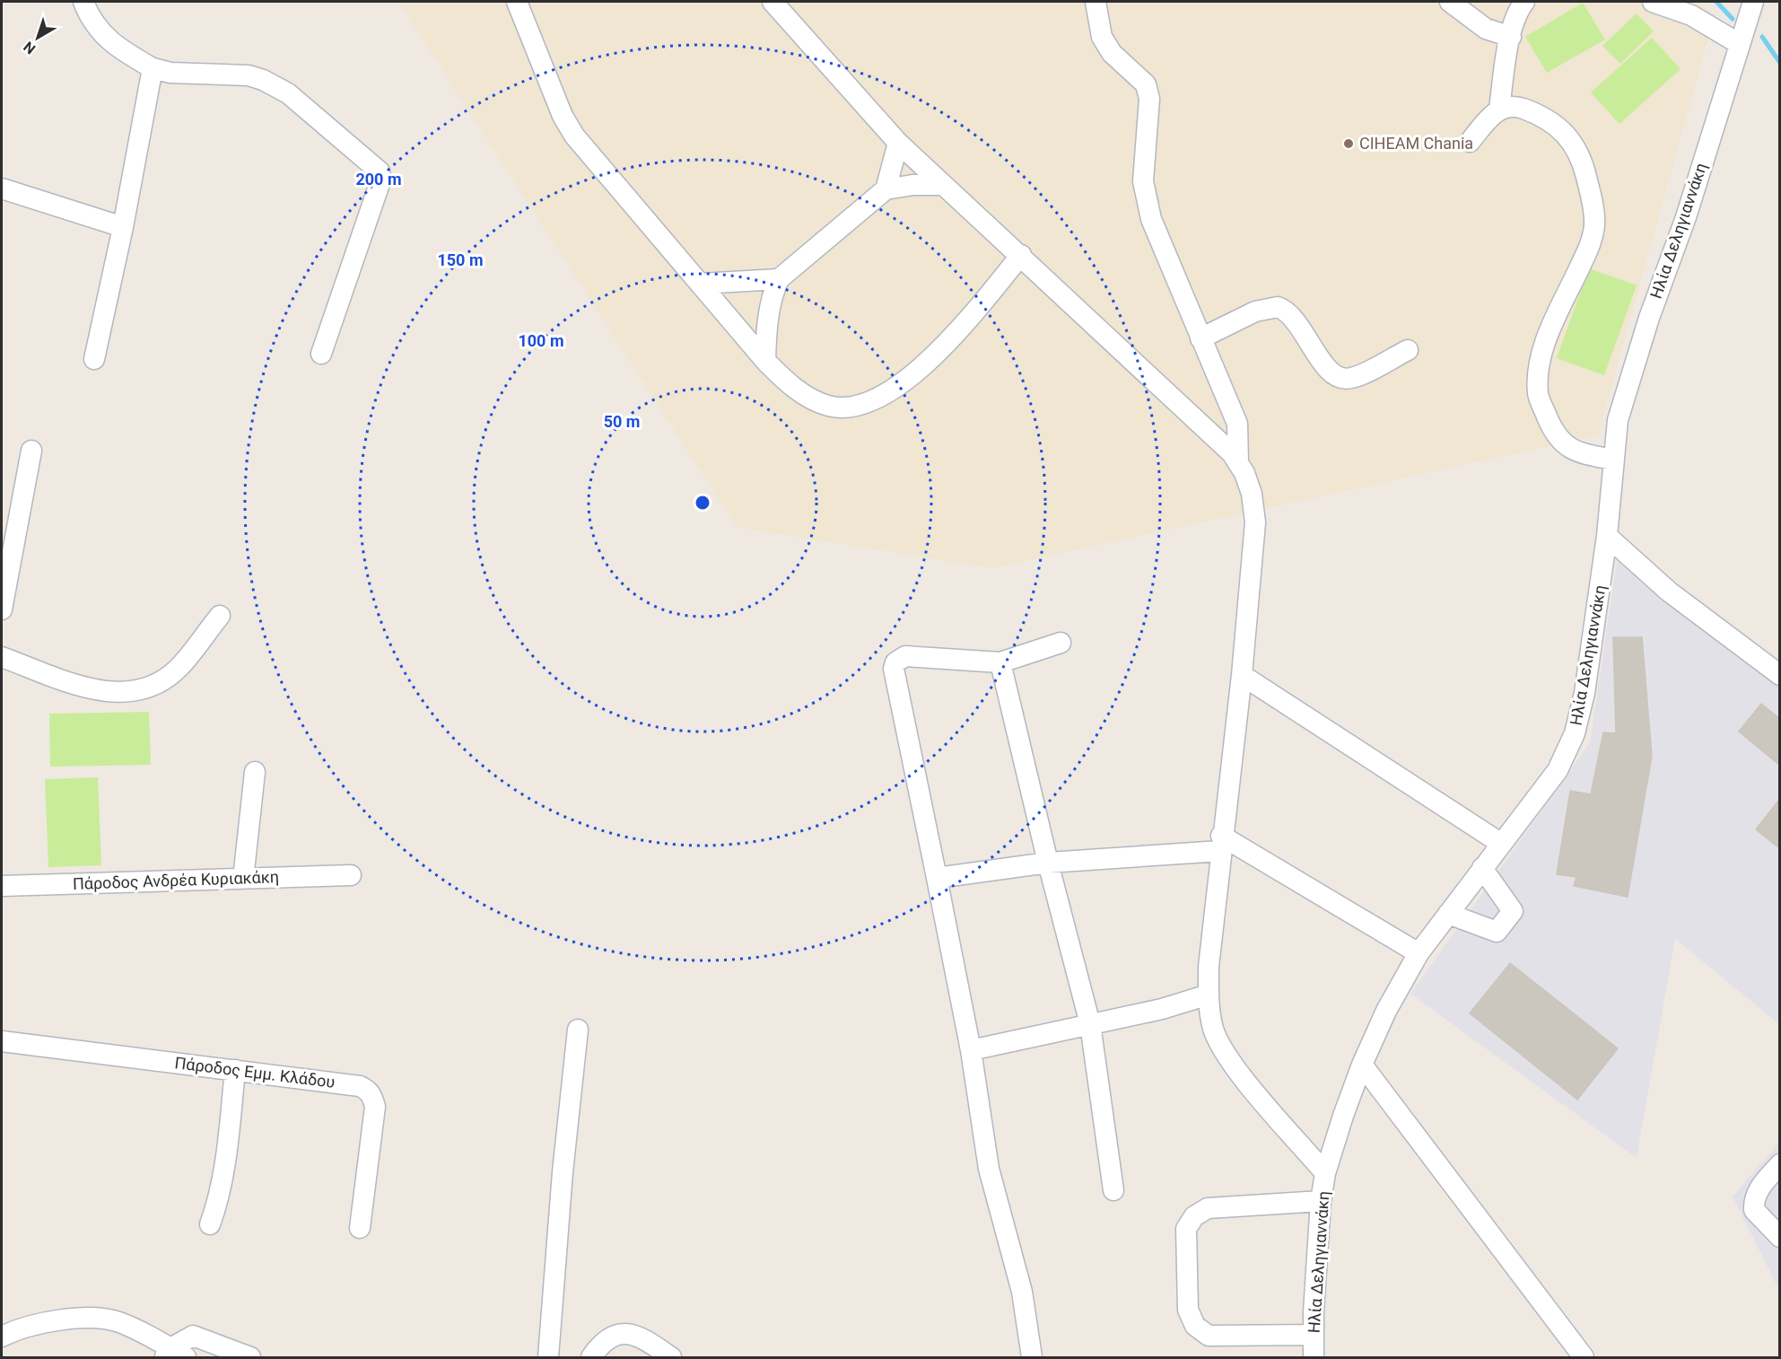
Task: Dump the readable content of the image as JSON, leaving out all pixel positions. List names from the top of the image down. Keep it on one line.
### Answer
{"streets":{"street":["Ηλία Δεληγιαννάκη","Πάροδος Ανδρέα Κυριακάκη","Πάροδος Εμμ. Κλάδου"]},"places":["CIHEAM Chania"],"north":"bottom left","rings":["200 m","150 m","100 m","50 m"]}
